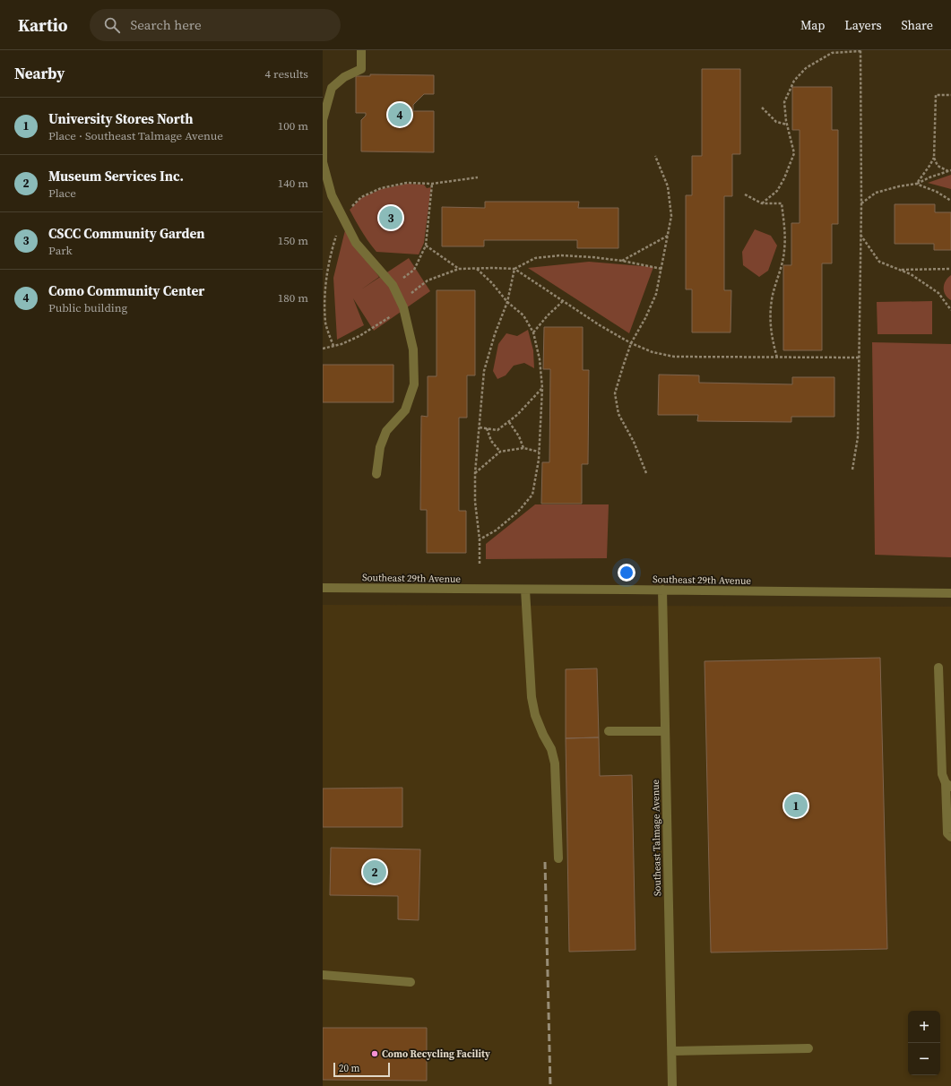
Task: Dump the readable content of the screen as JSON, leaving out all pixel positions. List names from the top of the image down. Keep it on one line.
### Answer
{"streets":{"street":["Southeast 29th Avenue","Southeast Talmage Avenue"]},"crossings":[["Southeast 29th Avenue","Southeast Talmage Avenue"]],"places":["Como Recycling Facility"],"scale_bar":"20 m","page":{"header":"Kartio","search":"Search here","nav":["Map","Layers","Share"],"heading":["Nearby","4 results"],"list":[{"mark":"1","name":"University Stores North","note":"Place · Southeast Talmage Avenue","value":"100 m"},{"mark":"2","name":"Museum Services Inc.","note":"Place","value":"140 m"},{"mark":"3","name":"CSCC Community Garden","note":"Park","value":"150 m"},{"mark":"4","name":"Como Community Center","note":"Public building","value":"180 m"}],"pins":["4","3","1","2"],"map_buttons":["+","−"],"scale":"20 m"}}
